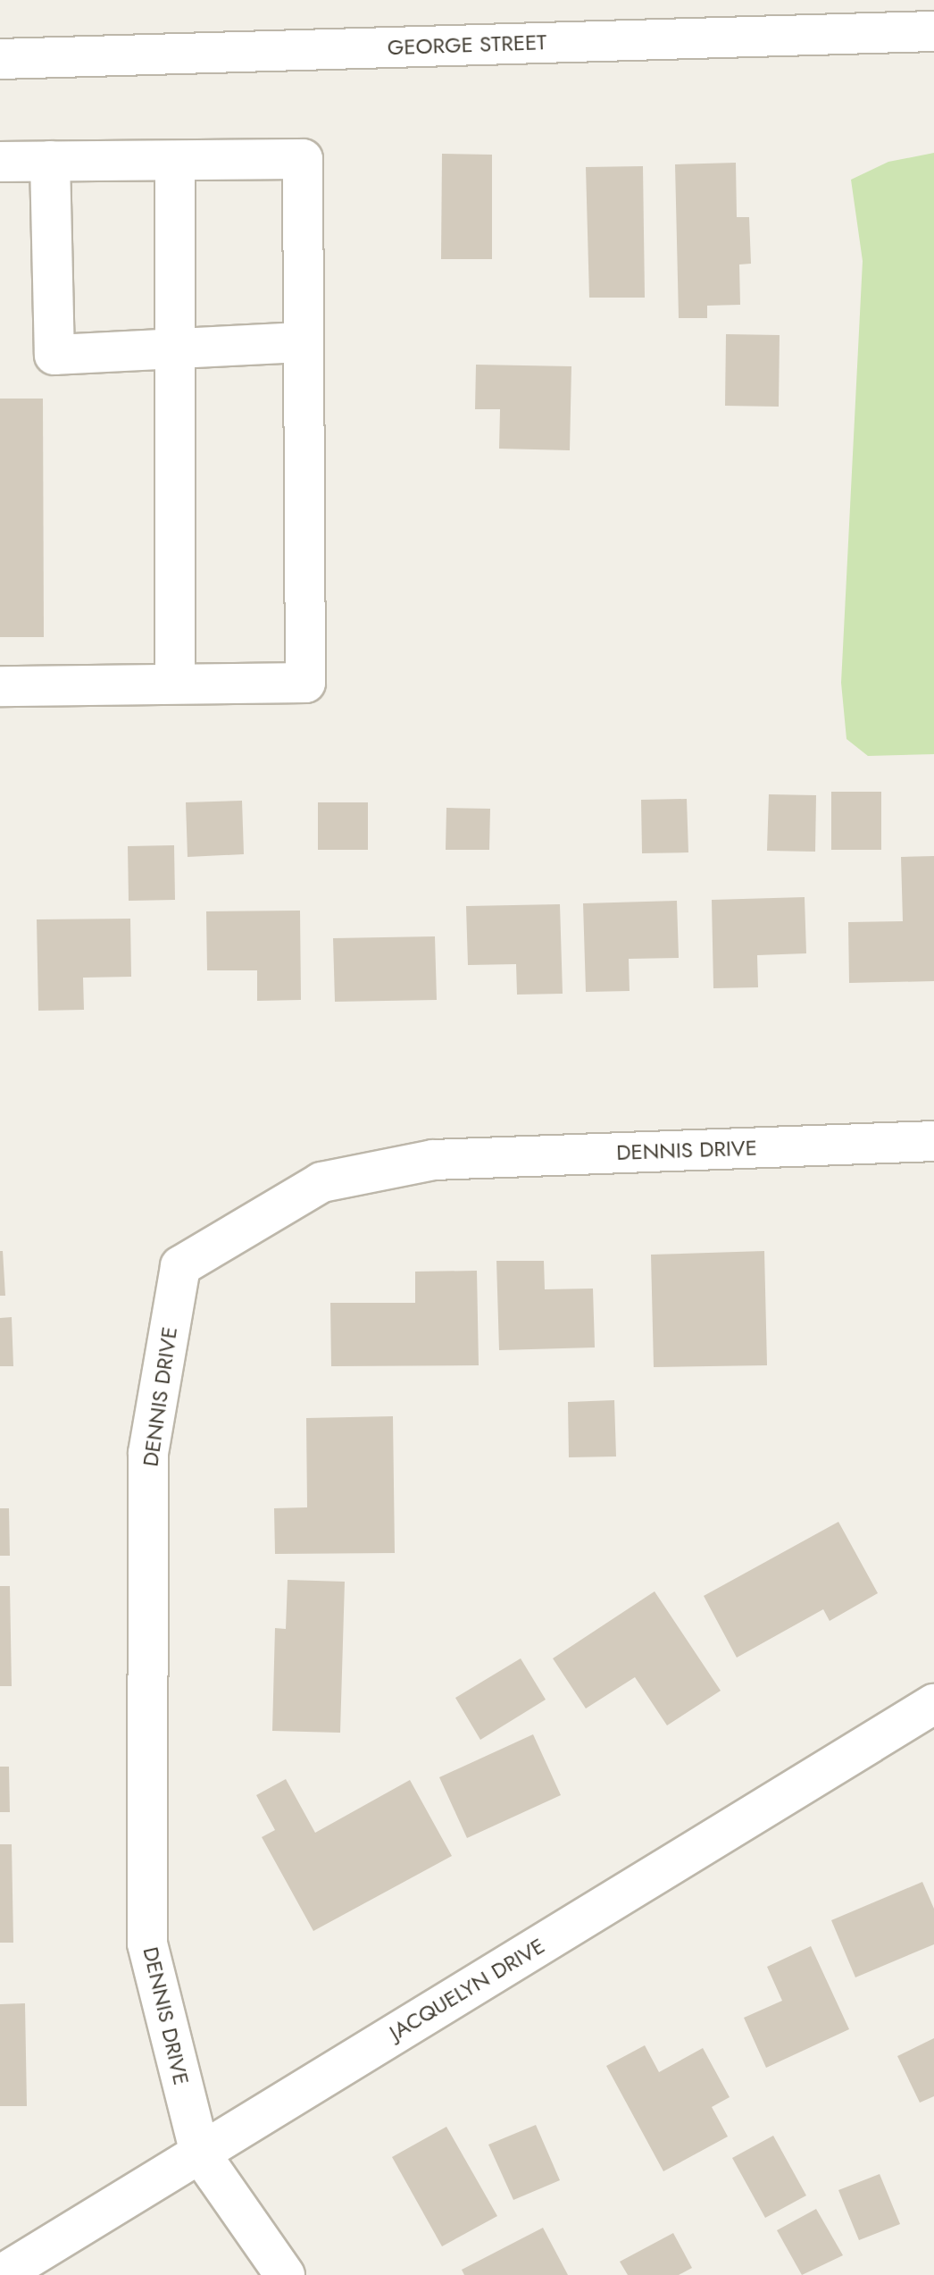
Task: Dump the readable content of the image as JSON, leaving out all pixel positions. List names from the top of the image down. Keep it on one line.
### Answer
{"streets":{"street":["GEORGE STREET","DENNIS DRIVE","JACQUELYN DRIVE"]},"crossings":[["DENNIS DRIVE","JACQUELYN DRIVE"]]}
